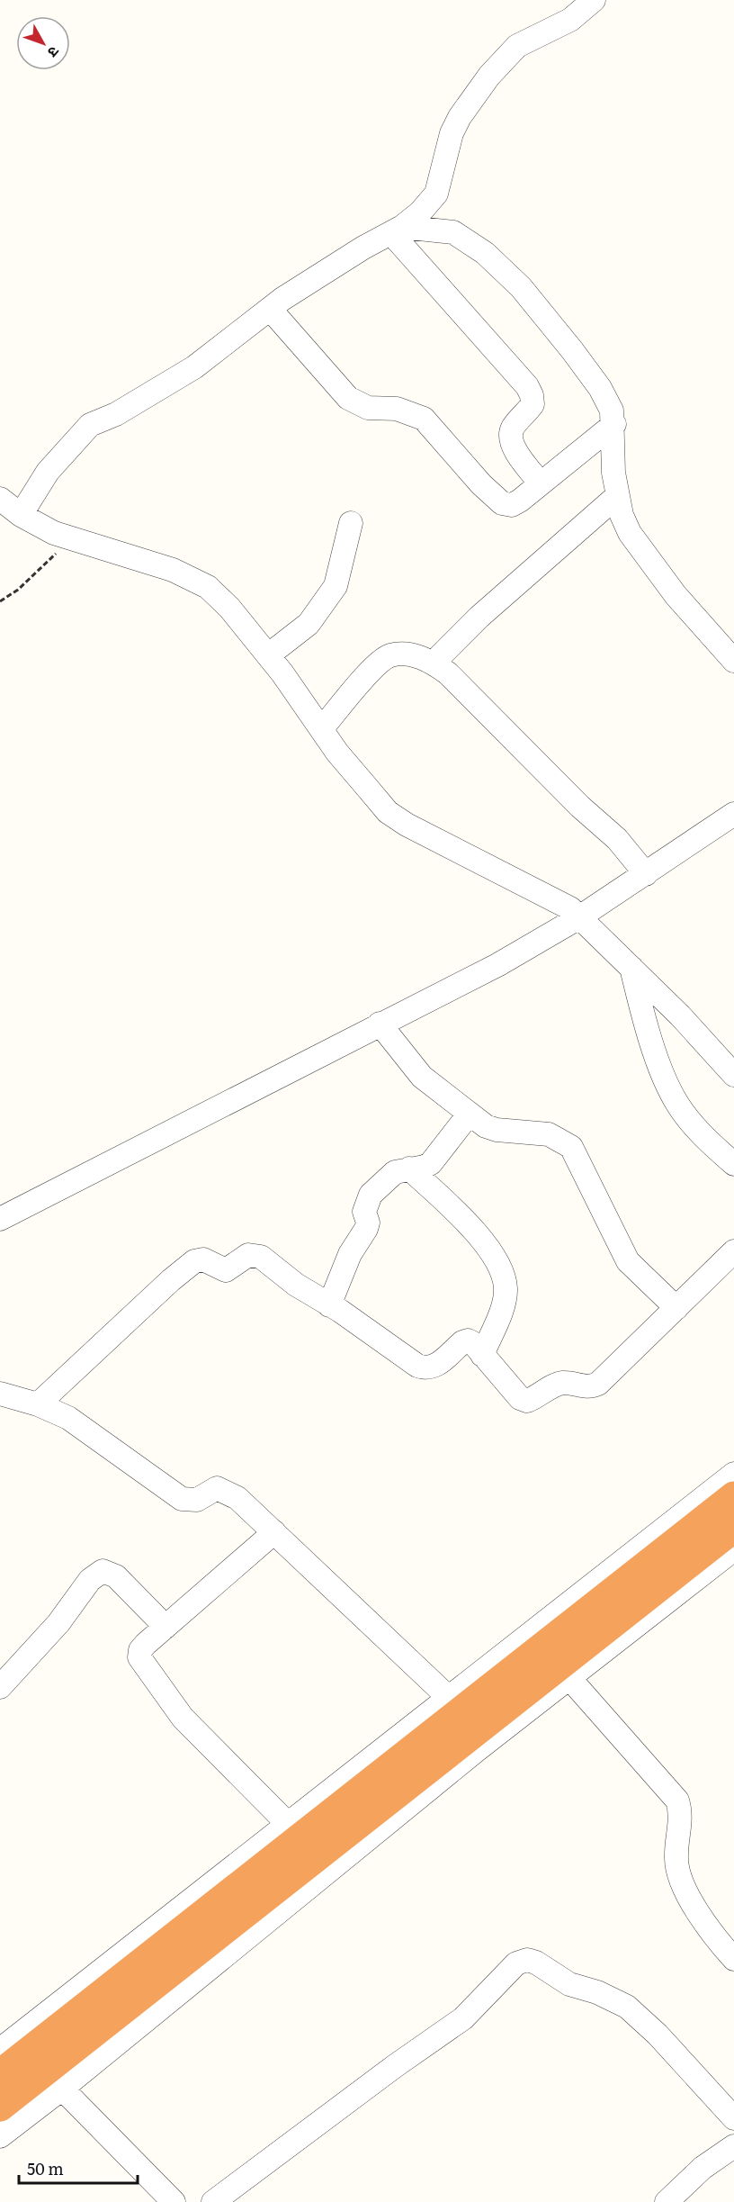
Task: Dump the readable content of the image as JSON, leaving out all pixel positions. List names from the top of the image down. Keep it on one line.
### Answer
{"scale_bar":"50 m","north":"bottom right"}
